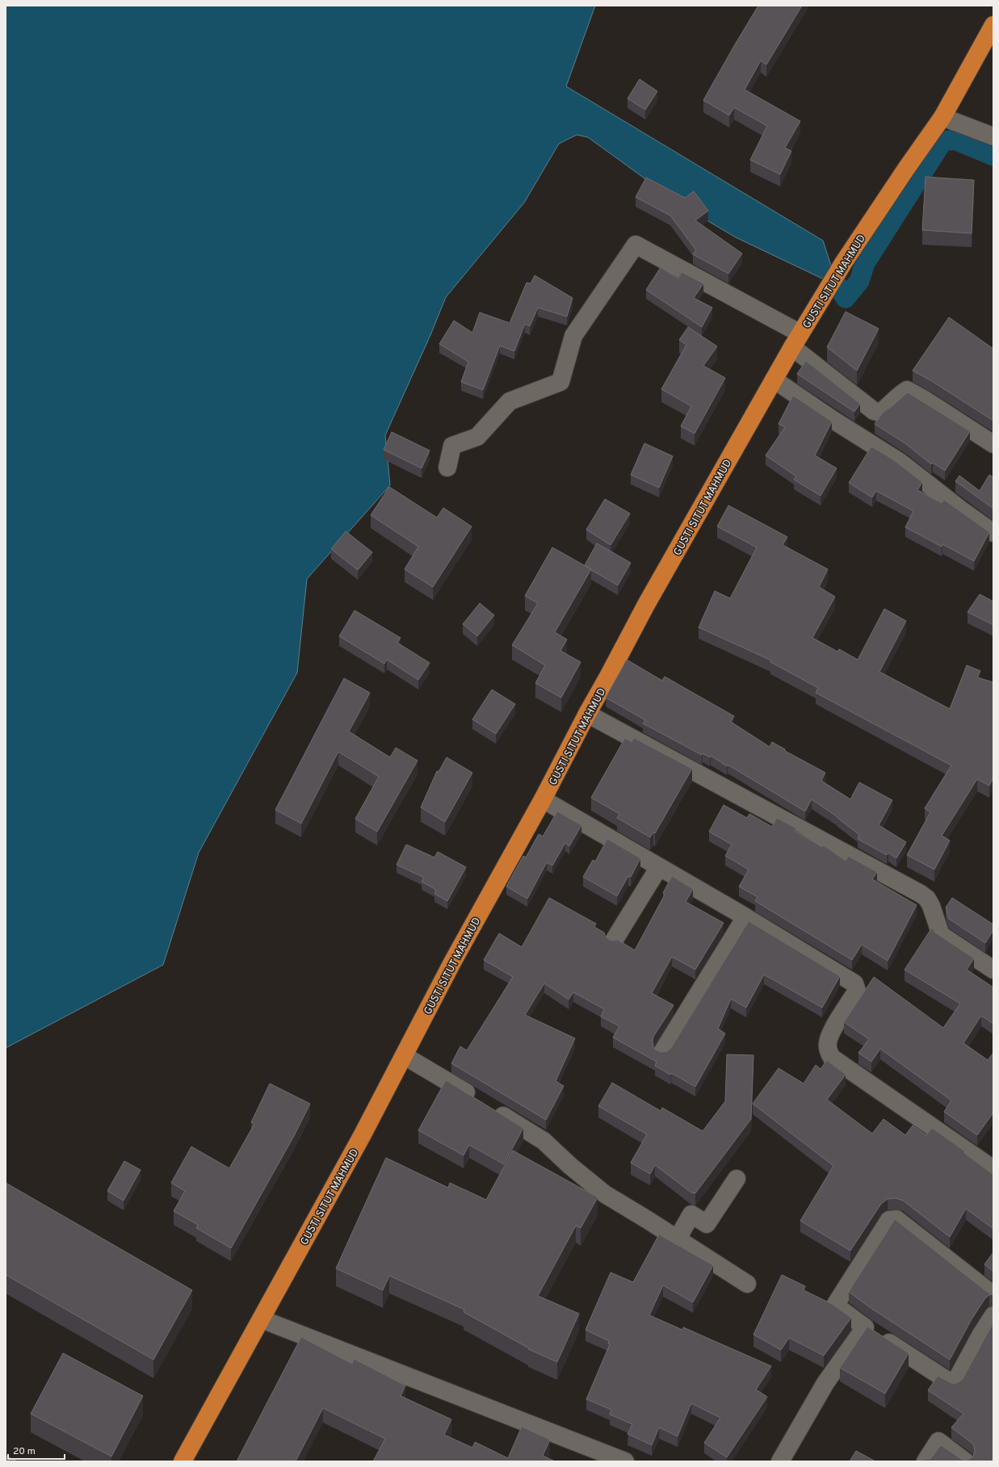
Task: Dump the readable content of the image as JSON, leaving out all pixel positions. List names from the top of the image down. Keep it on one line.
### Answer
{"streets":{"highway":["GUSTI SITUT MAHMUD"]},"scale_bar":"20 m"}
